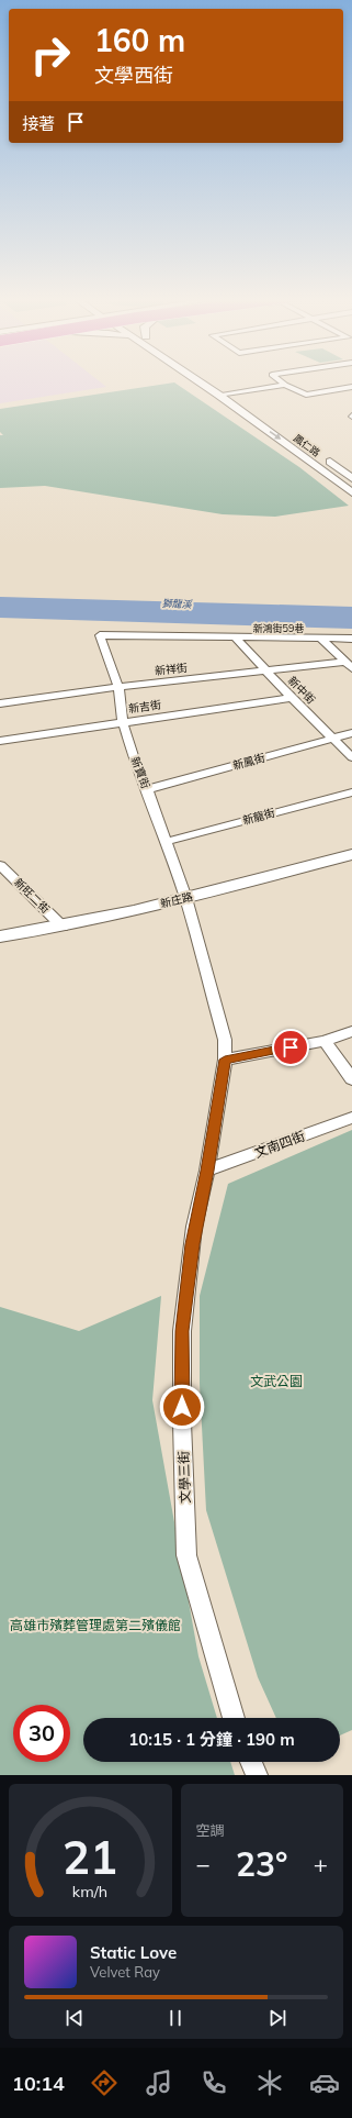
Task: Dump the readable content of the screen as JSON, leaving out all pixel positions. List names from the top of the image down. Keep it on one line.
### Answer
{"streets":{"main road":["鳳仁路","新庄路"],"street":["新鴻街59巷","新祥街","新中街","新吉街","新鳳街","新寶街","新龍街","新旺二街","文南四街","文學三街"]},"crossings":[["新鴻街59巷","新中街"],["新鴻街59巷","新寶街"],["新祥街","新中街"],["新祥街","新寶街"],["新中街","新吉街"],["新中街","新鳳街"],["新中街","新寶街"],["新吉街","新寶街"],["新鳳街","新寶街"],["新寶街","新龍街"],["新寶街","新庄路"],["新寶街","文學三街"],["新旺二街","新庄路"],["文南四街","文學三街"]],"water":["獅龍溪"],"parks":["文武公園","高雄市殯葬管理處第二殯儀館"],"page":{"turn":["160 m","文學西街"],"then":"接著","limit":"30","trip":"10:15 · 1 分鐘 · 190 m","tile":"空調","heat":["−","23°","+"],"song":["Static Love","Velvet Ray"],"tabs":"10:14","gauge":["21","km/h"]}}
